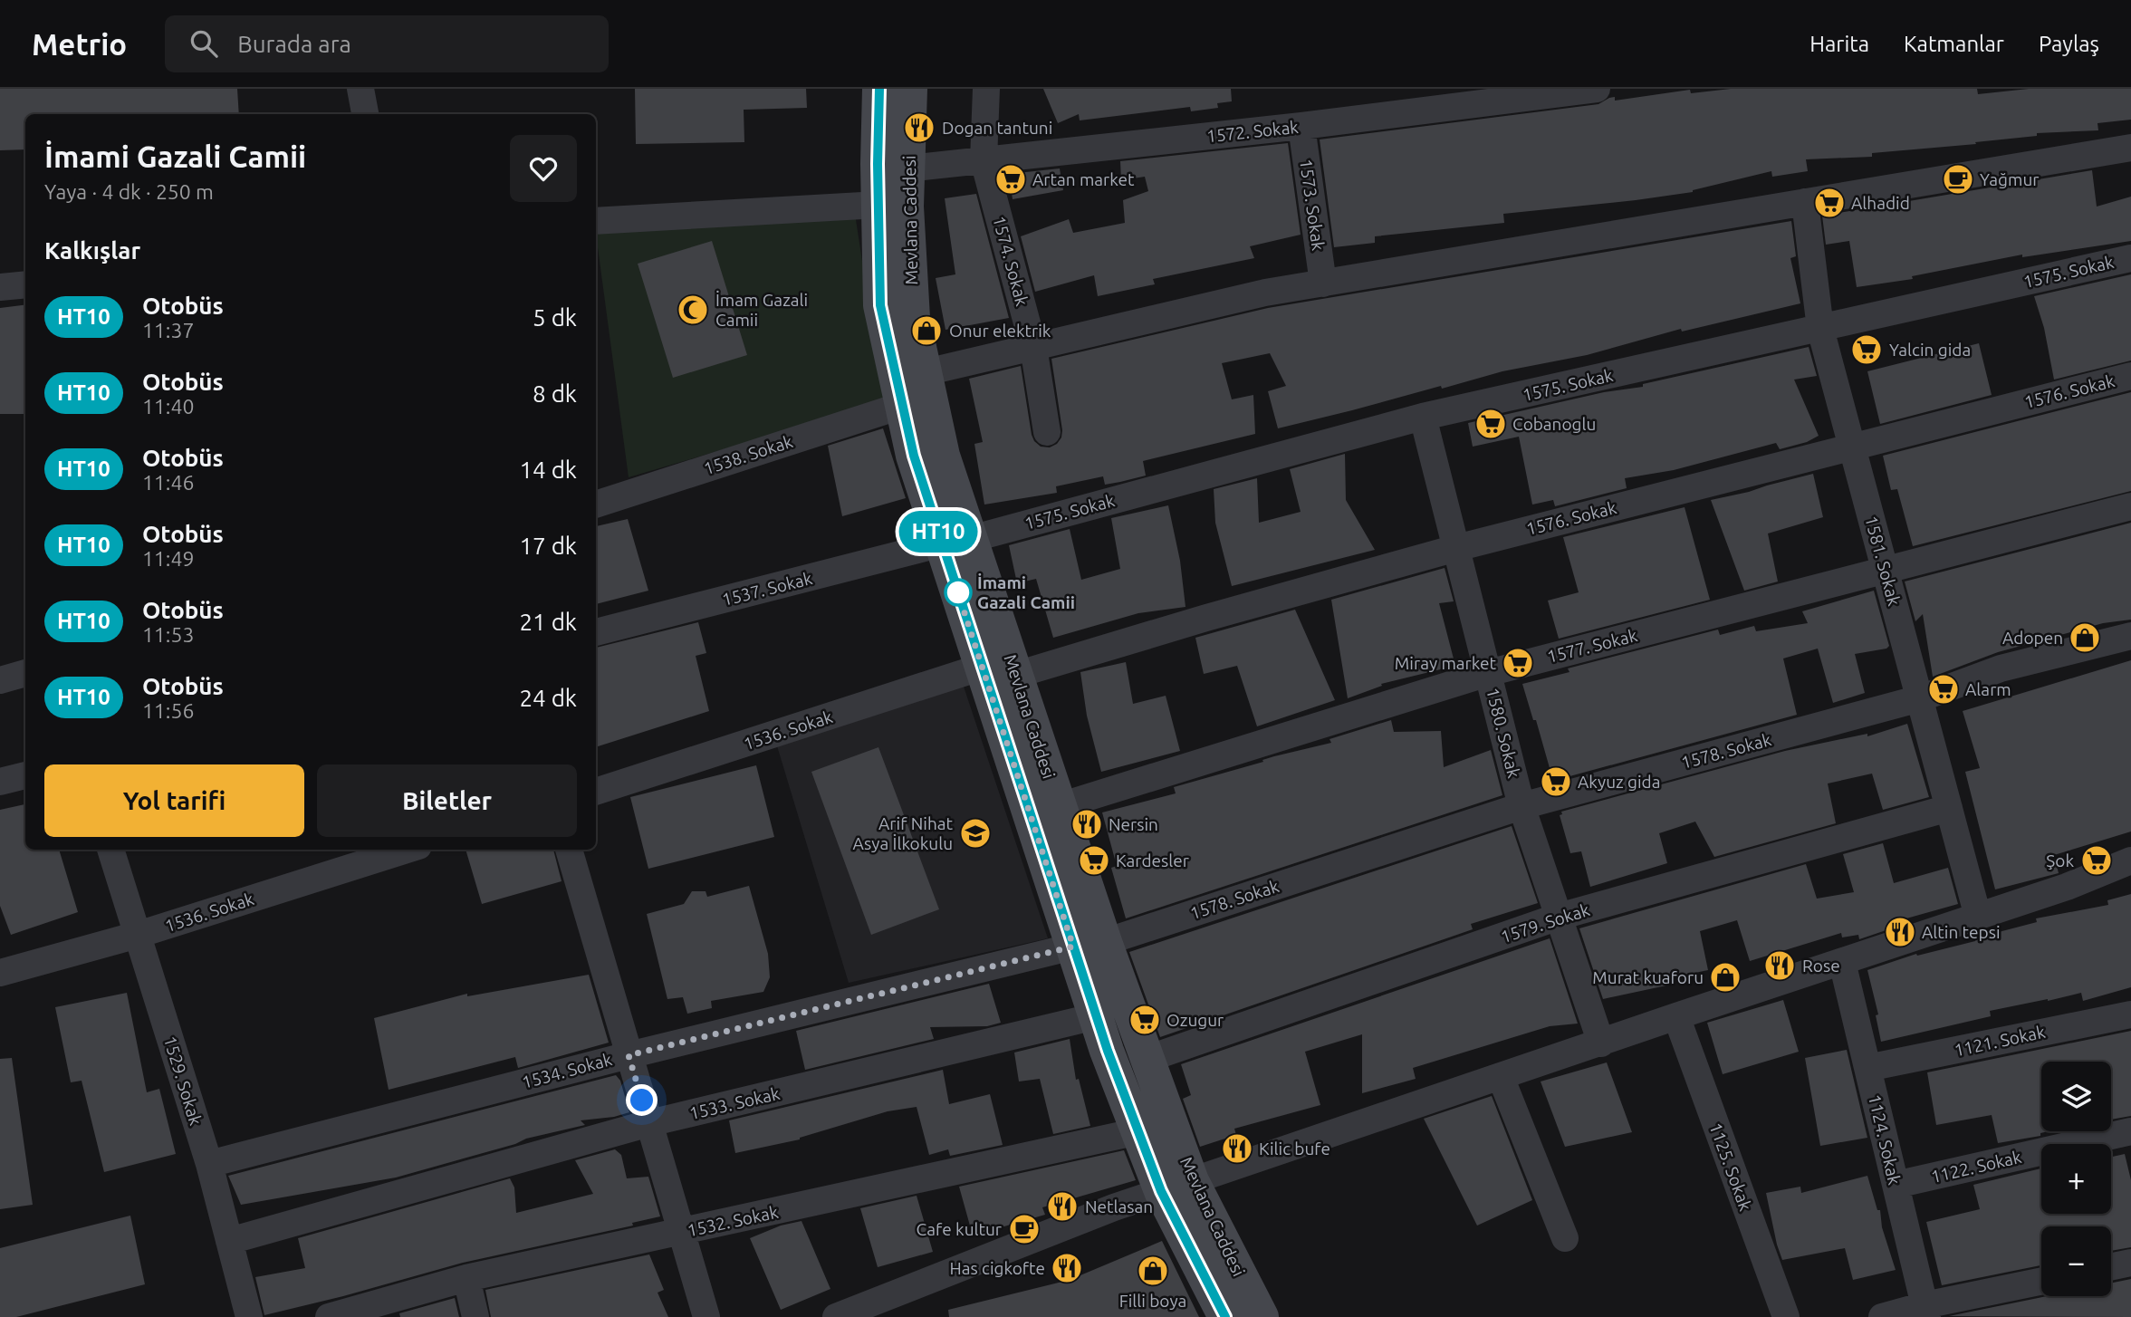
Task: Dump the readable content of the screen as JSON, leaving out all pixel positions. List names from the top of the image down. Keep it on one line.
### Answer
{"streets":{"main road":["Mevlana Caddesi"],"street":["1572. Sokak","1573. Sokak","1574. Sokak","1575. Sokak","1576. Sokak","1538. Sokak","1581. Sokak","1537. Sokak","1577. Sokak","1536. Sokak","1580. Sokak","1578. Sokak","1579. Sokak","1121. Sokak","1534. Sokak","1529. Sokak","1533. Sokak","1124. Sokak","1125. Sokak","1122. Sokak","1532. Sokak"]},"crossings":[["1572. Sokak","1573. Sokak"],["1572. Sokak","Mevlana Caddesi"],["1572. Sokak","1574. Sokak"],["Mevlana Caddesi","1575. Sokak"],["Mevlana Caddesi","1576. Sokak"],["Mevlana Caddesi","1538. Sokak"],["Mevlana Caddesi","1537. Sokak"],["Mevlana Caddesi","1577. Sokak"],["Mevlana Caddesi","1536. Sokak"],["Mevlana Caddesi","1578. Sokak"],["Mevlana Caddesi","1579. Sokak"],["Mevlana Caddesi","1534. Sokak"],["Mevlana Caddesi","1533. Sokak"],["Mevlana Caddesi","1532. Sokak"],["1575. Sokak","1581. Sokak"],["1575. Sokak","1537. Sokak"],["1575. Sokak","1580. Sokak"],["1576. Sokak","1581. Sokak"],["1576. Sokak","1580. Sokak"],["1581. Sokak","1577. Sokak"],["1581. Sokak","1578. Sokak"],["1581. Sokak","1579. Sokak"],["1577. Sokak","1580. Sokak"],["1536. Sokak","1529. Sokak"],["1580. Sokak","1578. Sokak"],["1580. Sokak","1579. Sokak"],["1578. Sokak","1534. Sokak"],["1121. Sokak","1124. Sokak"],["1534. Sokak","1529. Sokak"],["1529. Sokak","1533. Sokak"],["1124. Sokak","1122. Sokak"]],"places":{"restaurant":["Dogan tantuni","Nersin","Altin tepsi","Rose","Kilic bufe","Netlasan","Has cigkofte"],"supermarket":["Artan market","Alhadid","Yalcin gida","Cobanoglu","Miray market","Alarm","Akyuz gida","Kardesler","Şok","Ozugur"],"cafe":["Yağmur","Cafe kultur"],"mosque":["İmam Gazali Camii"],"shop":["Onur elektrik","Adopen","Murat kuaforu","Filli boya"],"other":["İmami Gazali Camii"],"school or university":["Arif Nihat Asya İlkokulu"]},"lines":["bus line HT10"],"page":{"header":"Metrio","search":"Burada ara","nav":["Harita","Katmanlar","Paylaş"],"on_map":"HT10","heading":[["İmami Gazali Camii","Yaya · 4 dk · 250 m"],"Kalkışlar"],"list":[{"mark":"HT10","name":"Otobüs","note":"11:37","value":"5 dk"},{"mark":"HT10","name":"Otobüs","note":"11:40","value":"8 dk"},{"mark":"HT10","name":"Otobüs","note":"11:46","value":"14 dk"},{"mark":"HT10","name":"Otobüs","note":"11:49","value":"17 dk"},{"mark":"HT10","name":"Otobüs","note":"11:53","value":"21 dk"},{"mark":"HT10","name":"Otobüs","note":"11:56","value":"24 dk"}],"buttons":["Yol tarifi","Biletler"],"map_buttons":["+","−"]}}
